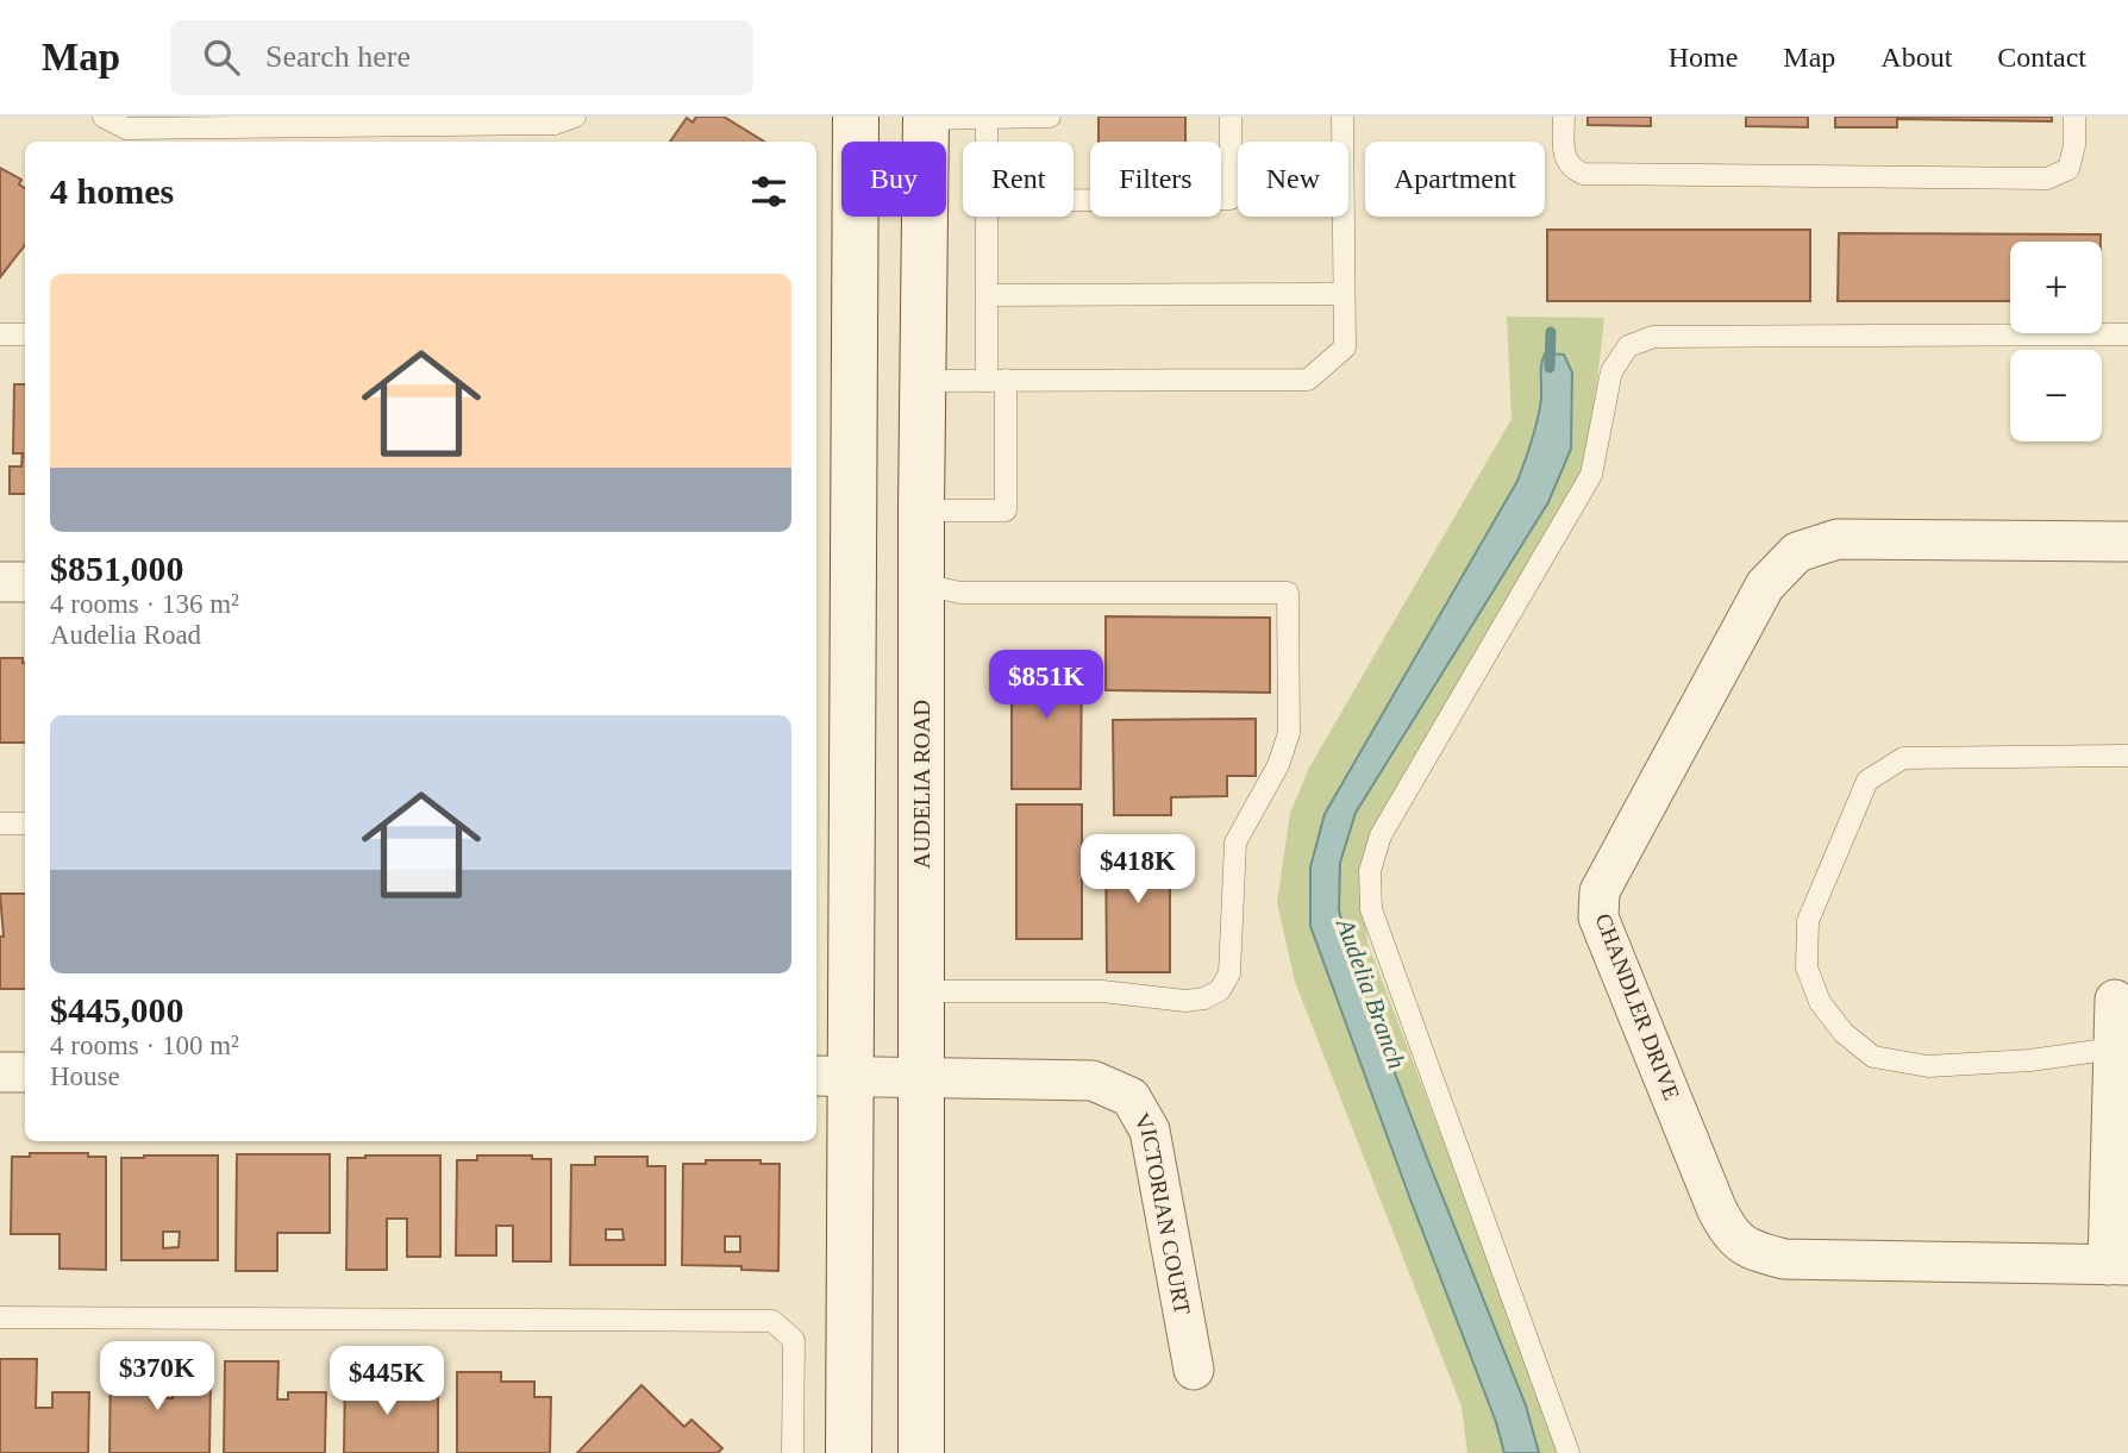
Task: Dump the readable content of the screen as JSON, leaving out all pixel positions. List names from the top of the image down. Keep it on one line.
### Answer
{"streets":{"main road":["AUDELIA ROAD"],"street":["CHANDLER DRIVE","VICTORIAN COURT"]},"crossings":[["AUDELIA ROAD","VICTORIAN COURT"]],"water":["Audelia Branch"],"page":{"header":"Map","search":"Search here","nav":["Home","Map","About","Contact"],"chip":["Buy","Rent","Filters","New","Apartment"],"heading":"4 homes","map_buttons":["+","−"],"list":[{"name":"$851,000","note":"4 rooms · 136 m² · Audelia Road"},{"name":"$445,000","note":"4 rooms · 100 m² · House"}],"price":["$851K","$418K","$370K","$445K"]}}
